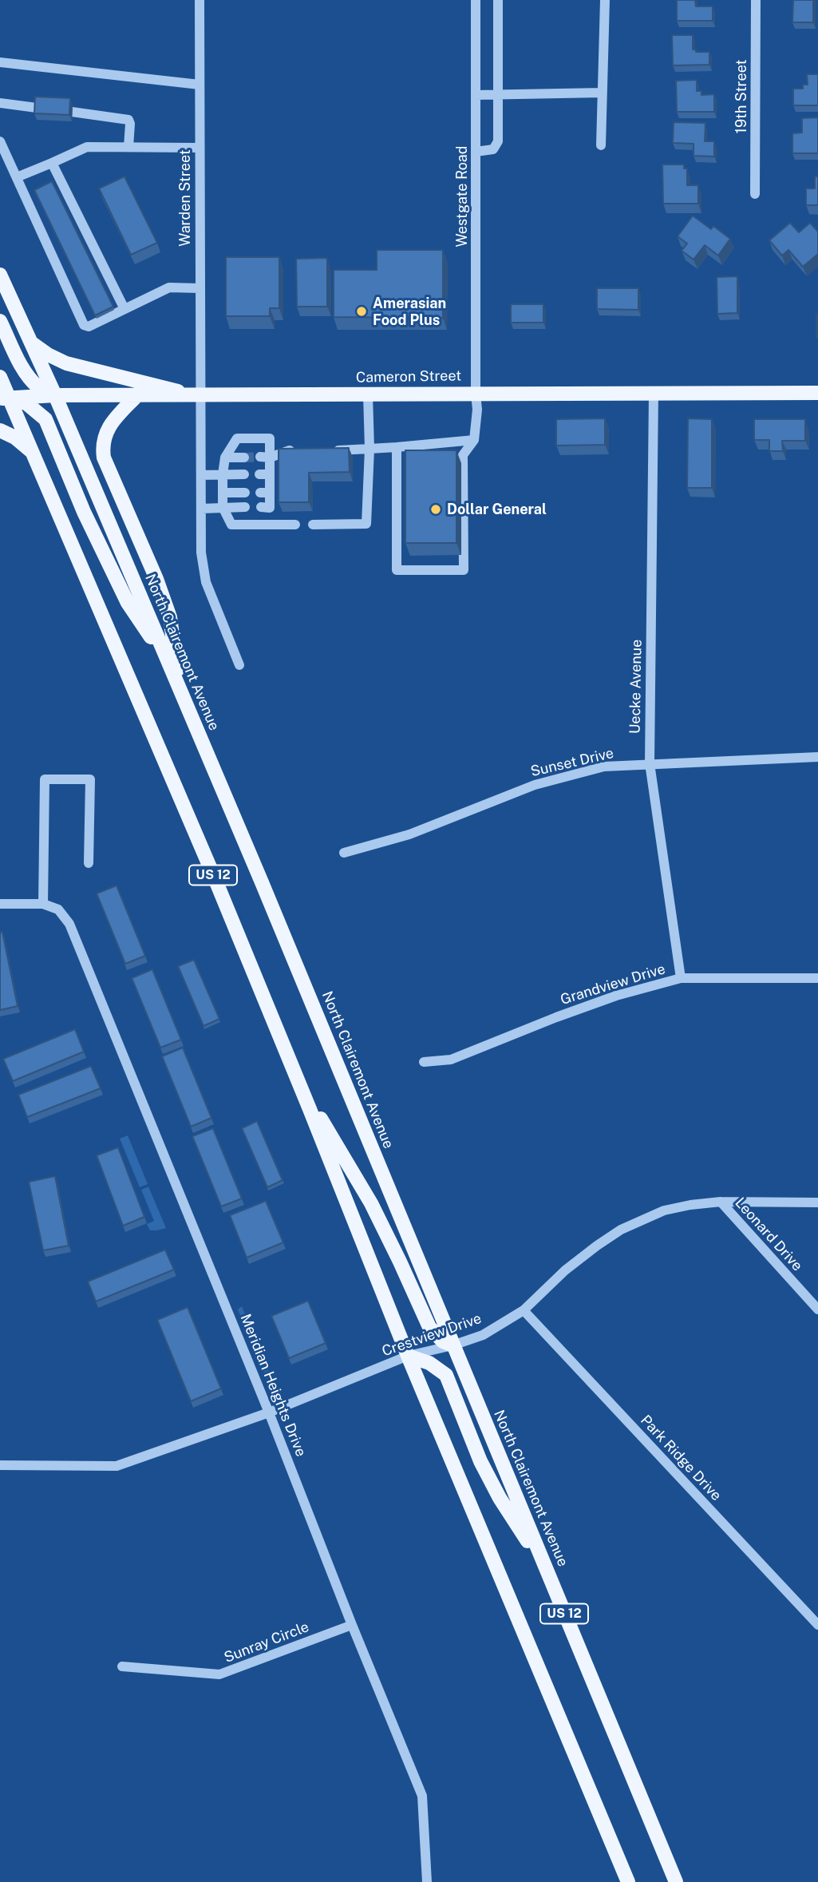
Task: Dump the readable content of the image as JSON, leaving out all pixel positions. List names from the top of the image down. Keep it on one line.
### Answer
{"streets":{"main road":["Cameron Street","North Clairemont Avenue","US 12"],"street":["19th Street","Westgate Road","Warden Street","Uecke Avenue","Sunset Drive","Grandview Drive","Leonard Drive","Crestview Drive","Meridian Heights Drive","Park Ridge Drive","Sunray Circle"]},"crossings":[["Westgate Road","Cameron Street"],["Warden Street","Cameron Street"],["Cameron Street","North Clairemont Avenue"],["Cameron Street","Uecke Avenue"],["Cameron Street","US 12"],["North Clairemont Avenue","Crestview Drive"],["Uecke Avenue","Sunset Drive"],["Uecke Avenue","Grandview Drive"],["US 12","Crestview Drive"],["Leonard Drive","Crestview Drive"],["Crestview Drive","Meridian Heights Drive"],["Crestview Drive","Park Ridge Drive"],["Meridian Heights Drive","Sunray Circle"]],"places":["Amerasian Food Plus","Dollar General"]}
